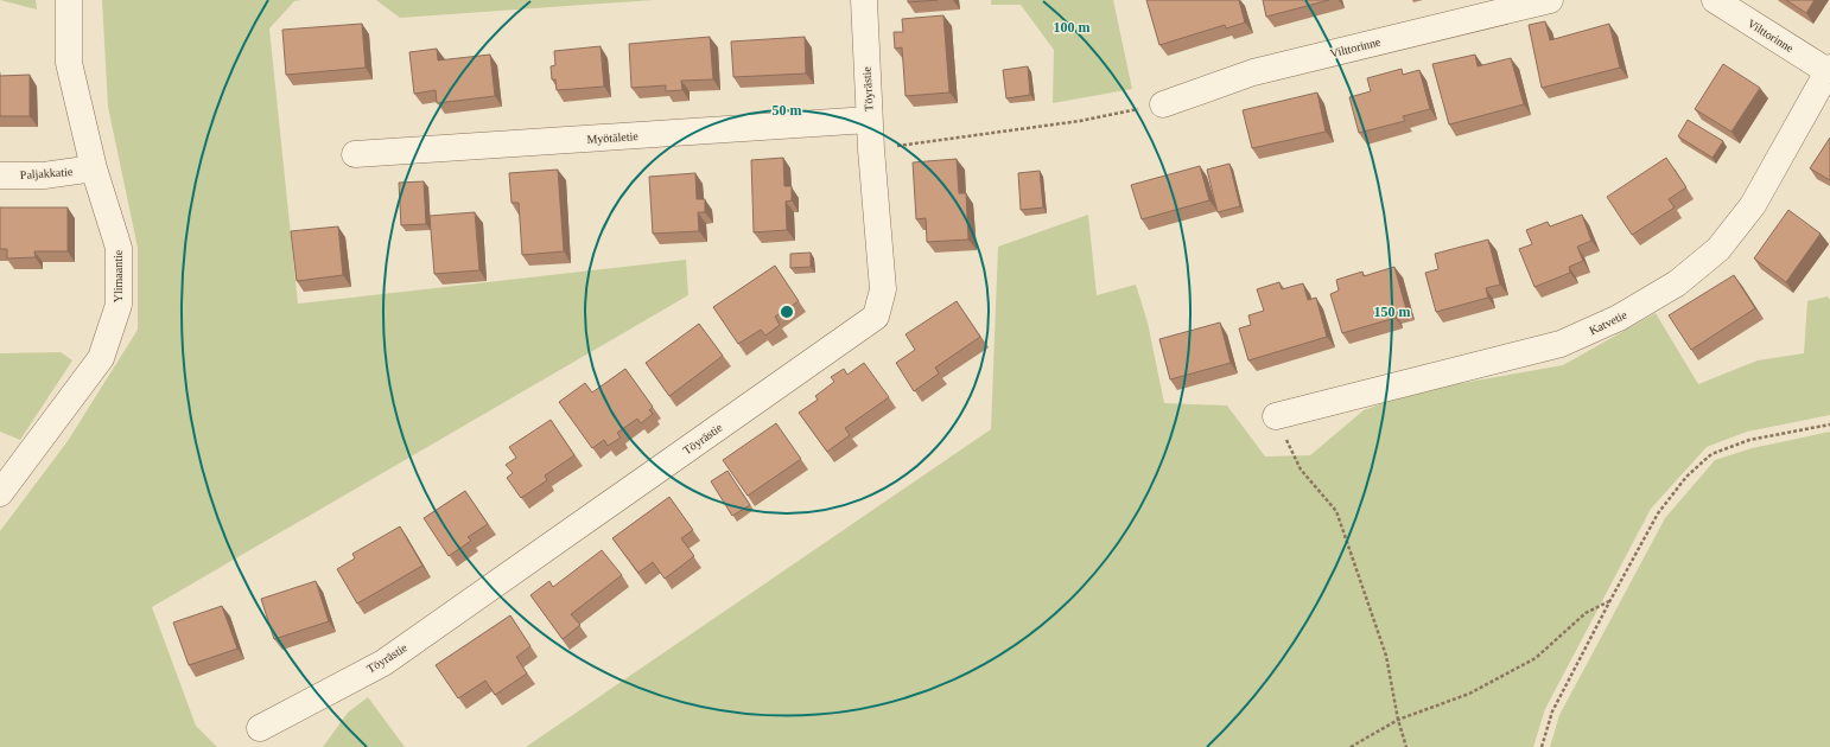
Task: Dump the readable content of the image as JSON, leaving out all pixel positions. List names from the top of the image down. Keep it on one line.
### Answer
{"streets":{"street":["Vilttorinne","Töyrästie","Myötäletie","Paljakkatie","Ylimaantie","Katvetie"]},"crossings":[["Vilttorinne","Katvetie"],["Töyrästie","Myötäletie"],["Paljakkatie","Ylimaantie"]],"rings":["100 m","50 m","150 m"]}
